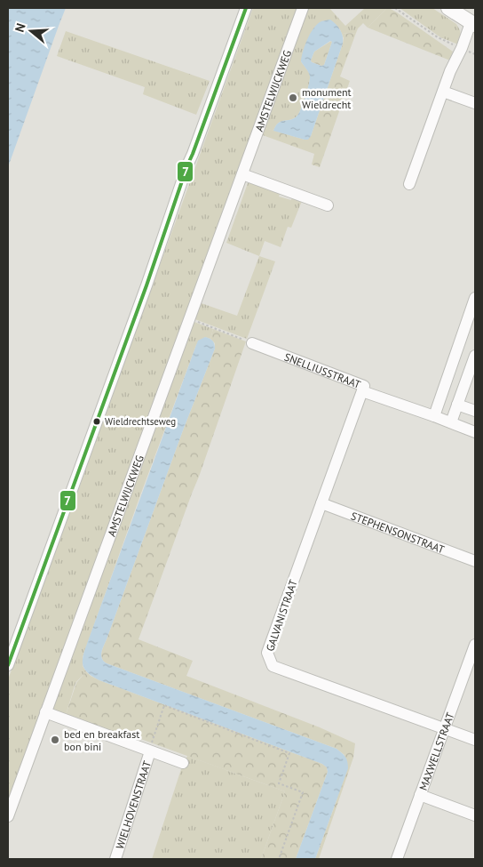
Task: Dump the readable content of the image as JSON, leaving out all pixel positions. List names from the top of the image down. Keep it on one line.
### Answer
{"streets":{"street":["AMSTELWIJCKWEG","SNELLIUSSTRAAT","STEPHENSONSTRAAT","GALVANISTRAAT","MAXWELLSTRAAT","WIELHOVENSTRAAT"]},"crossings":[["SNELLIUSSTRAAT","GALVANISTRAAT"],["STEPHENSONSTRAAT","GALVANISTRAAT"],["GALVANISTRAAT","MAXWELLSTRAAT"]],"places":["monument Wieldrecht","Wieldrechtseweg","bed en breakfast bon bini"],"lines":["transit line 7"],"north":"left"}
